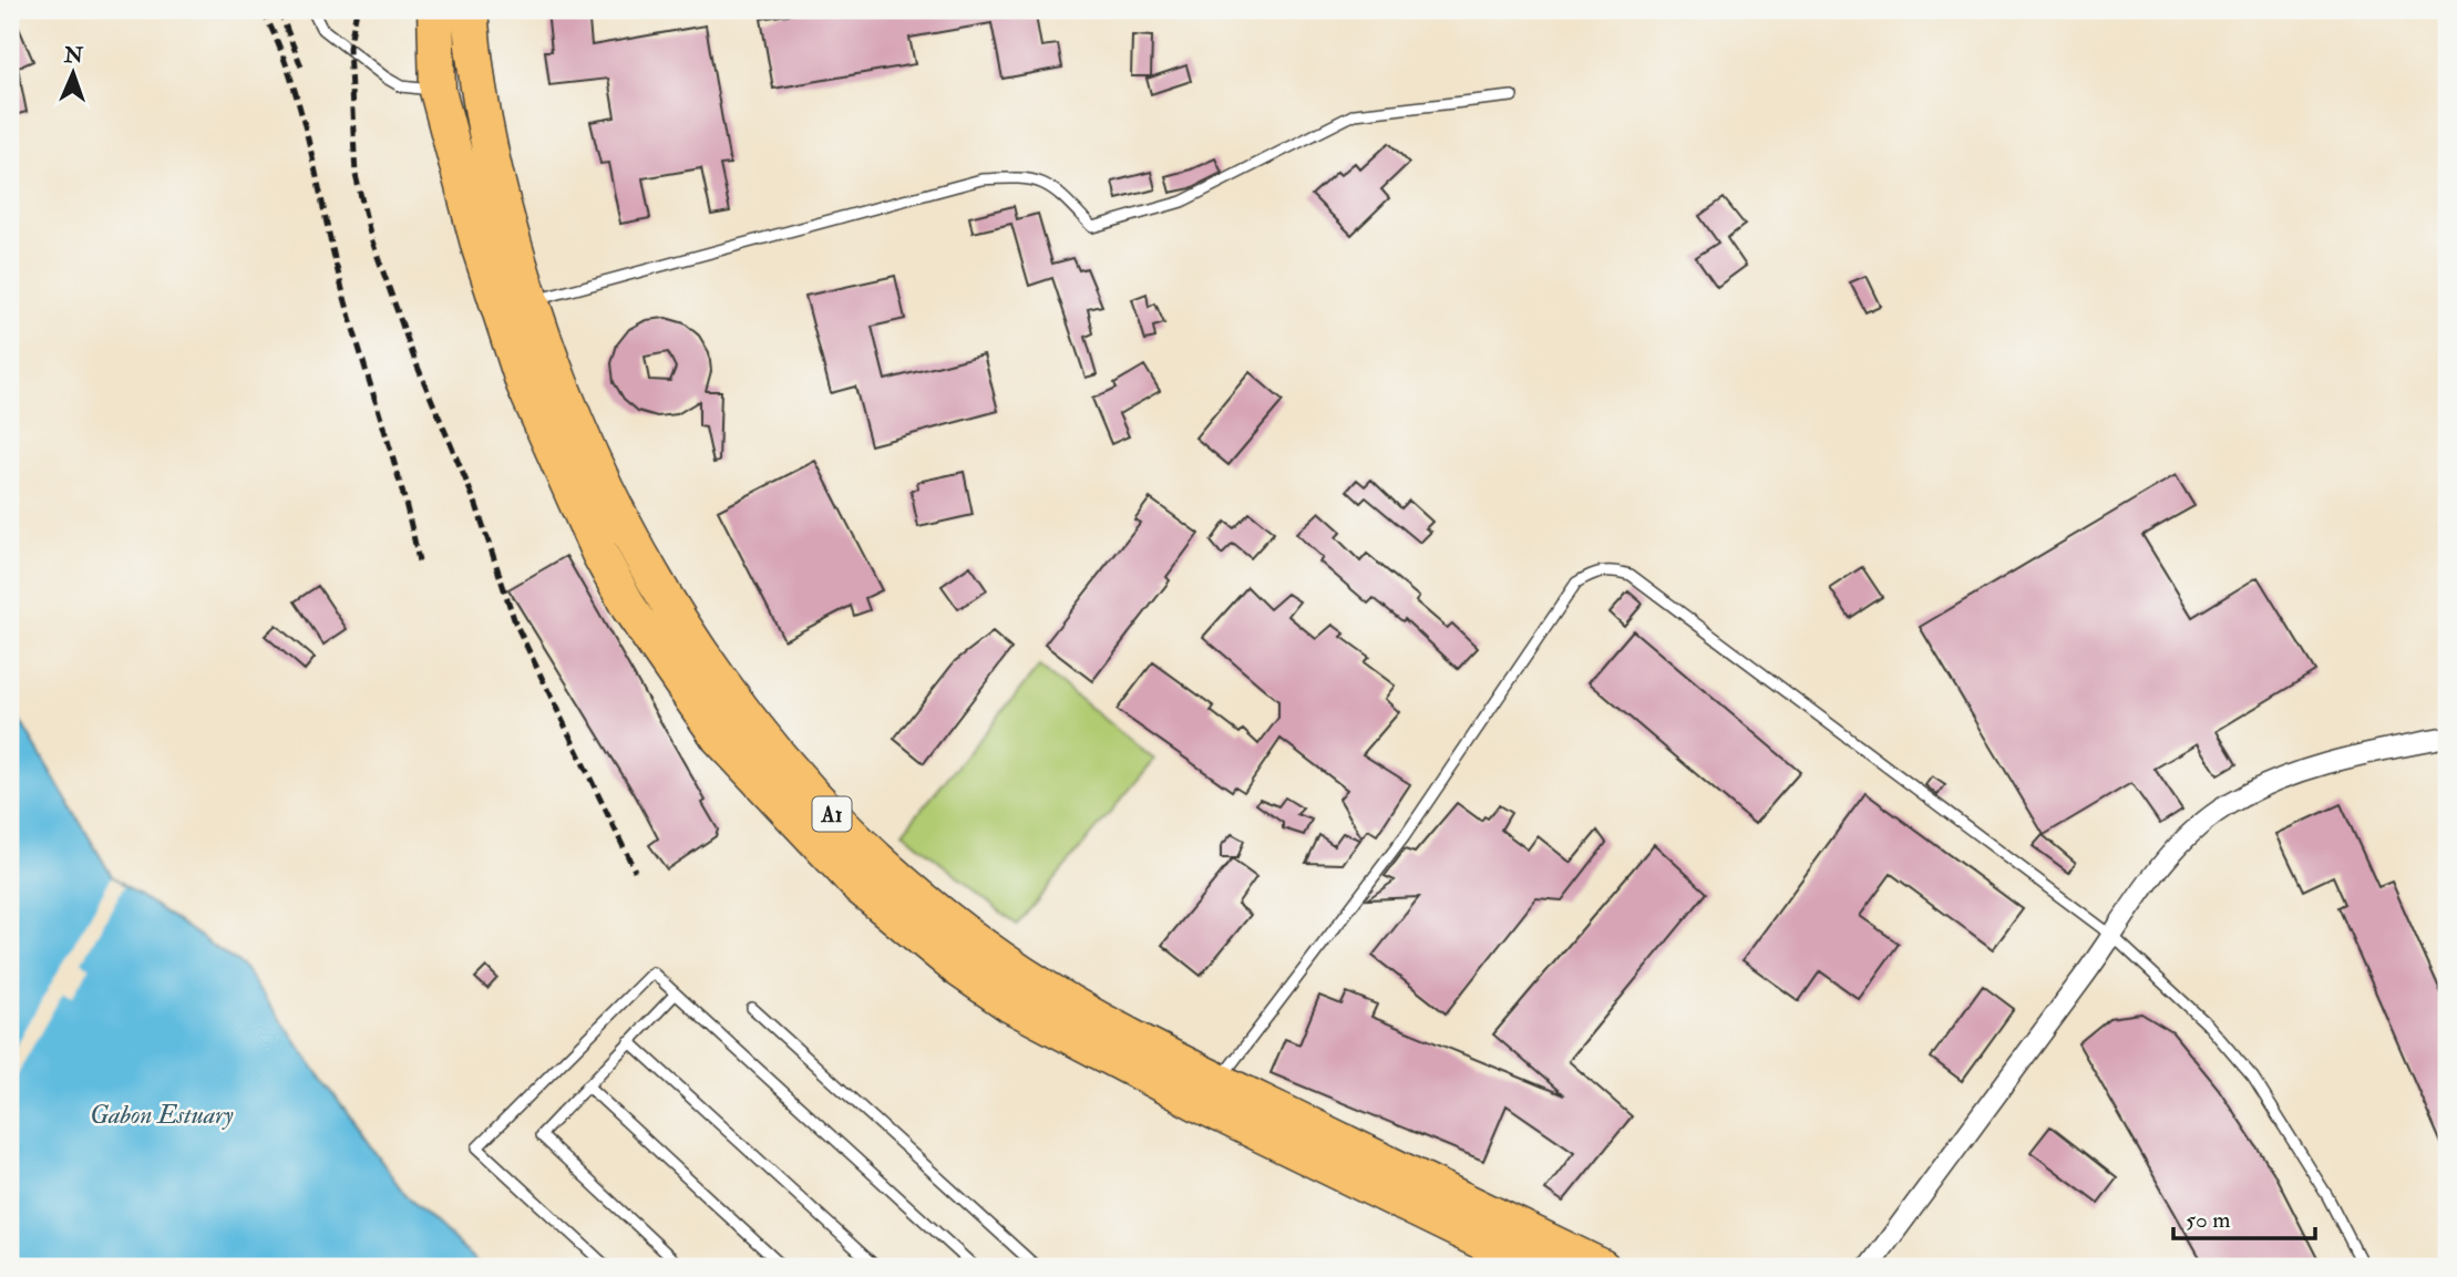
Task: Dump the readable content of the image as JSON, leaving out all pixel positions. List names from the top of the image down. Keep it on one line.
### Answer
{"streets":{"highway":["A1"]},"water":["Gabon Estuary"],"scale_bar":"50 m","north":"top"}
